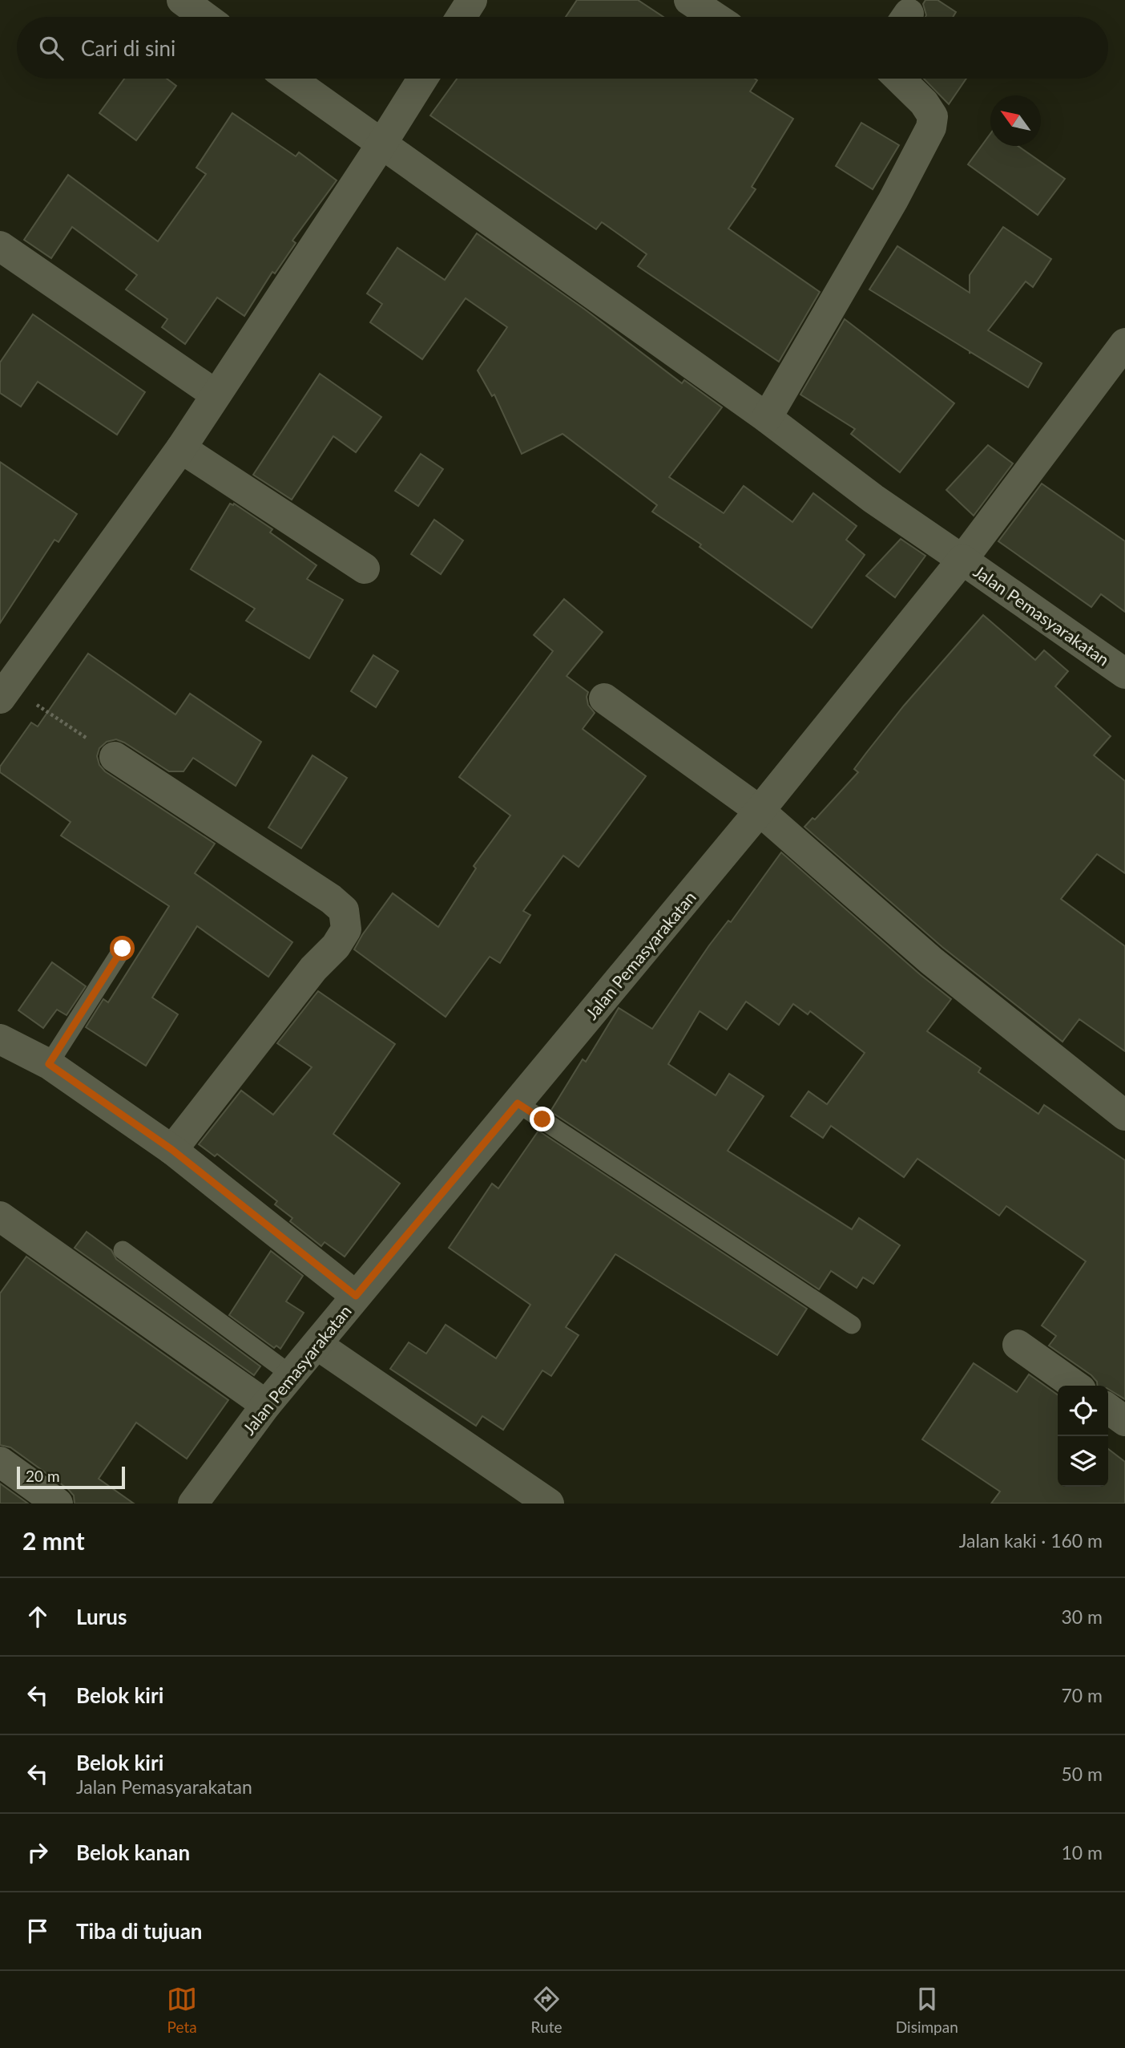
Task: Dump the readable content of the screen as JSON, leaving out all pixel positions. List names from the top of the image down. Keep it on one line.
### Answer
{"streets":{"street":["Jalan Pemasyarakatan"]},"scale_bar":"20 m","north":"top left","page":{"search":"Cari di sini","scale":"20 m","heading":["2 mnt","Jalan kaki · 160 m"],"list":[["Lurus","30 m"],["Belok kiri","70 m"],["Belok kiri","Jalan Pemasyarakatan","50 m"],["Belok kanan","10 m"],"Tiba di tujuan"],"nav":["Peta","Rute","Disimpan"]}}
